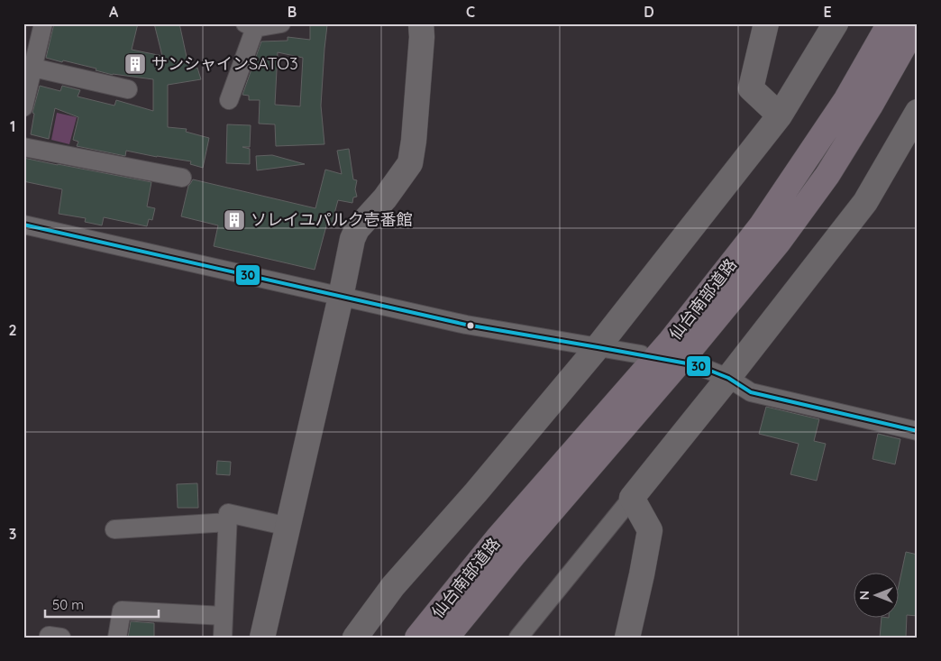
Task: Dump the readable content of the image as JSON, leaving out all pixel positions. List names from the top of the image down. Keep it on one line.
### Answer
{"streets":{"highway":["仙台南部道路"]},"places":{"building":["サンシャインSATO3","ソレイユパルク壱番館"]},"lines":["transit line 30"],"scale_bar":"50 m","north":"left","grid":{"columns":["A","B","C","D","E"],"rows":["1","2","3"]}}
